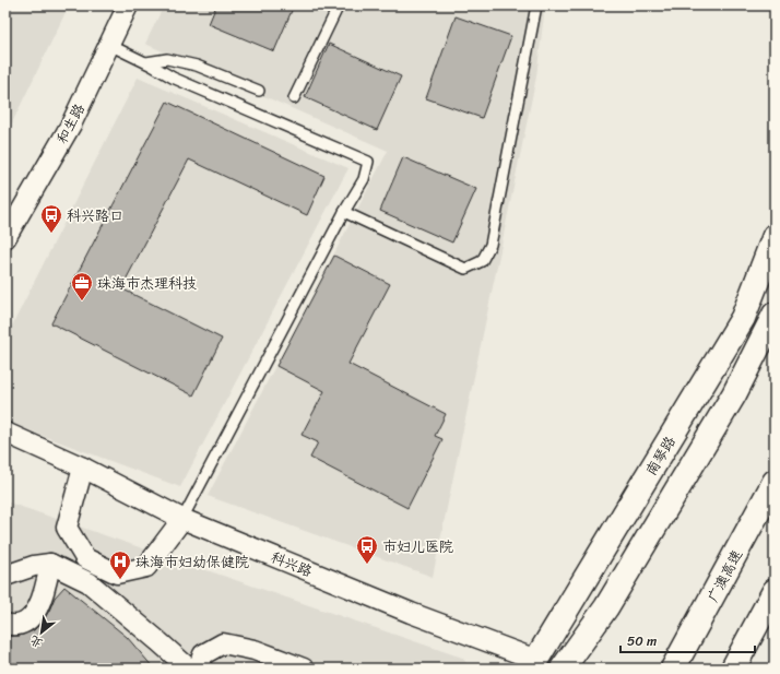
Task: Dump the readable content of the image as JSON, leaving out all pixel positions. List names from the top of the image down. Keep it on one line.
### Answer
{"streets":{"main road":["南琴路","广澳高速"],"street":["和生路","科兴路"]},"crossings":[["南琴路","科兴路"]],"places":{"bus stop":["科兴路口","市妇儿医院"],"office":["珠海市杰理科技"],"hospital":["珠海市妇幼保健院"]},"scale_bar":"50 m","north":"bottom left"}
